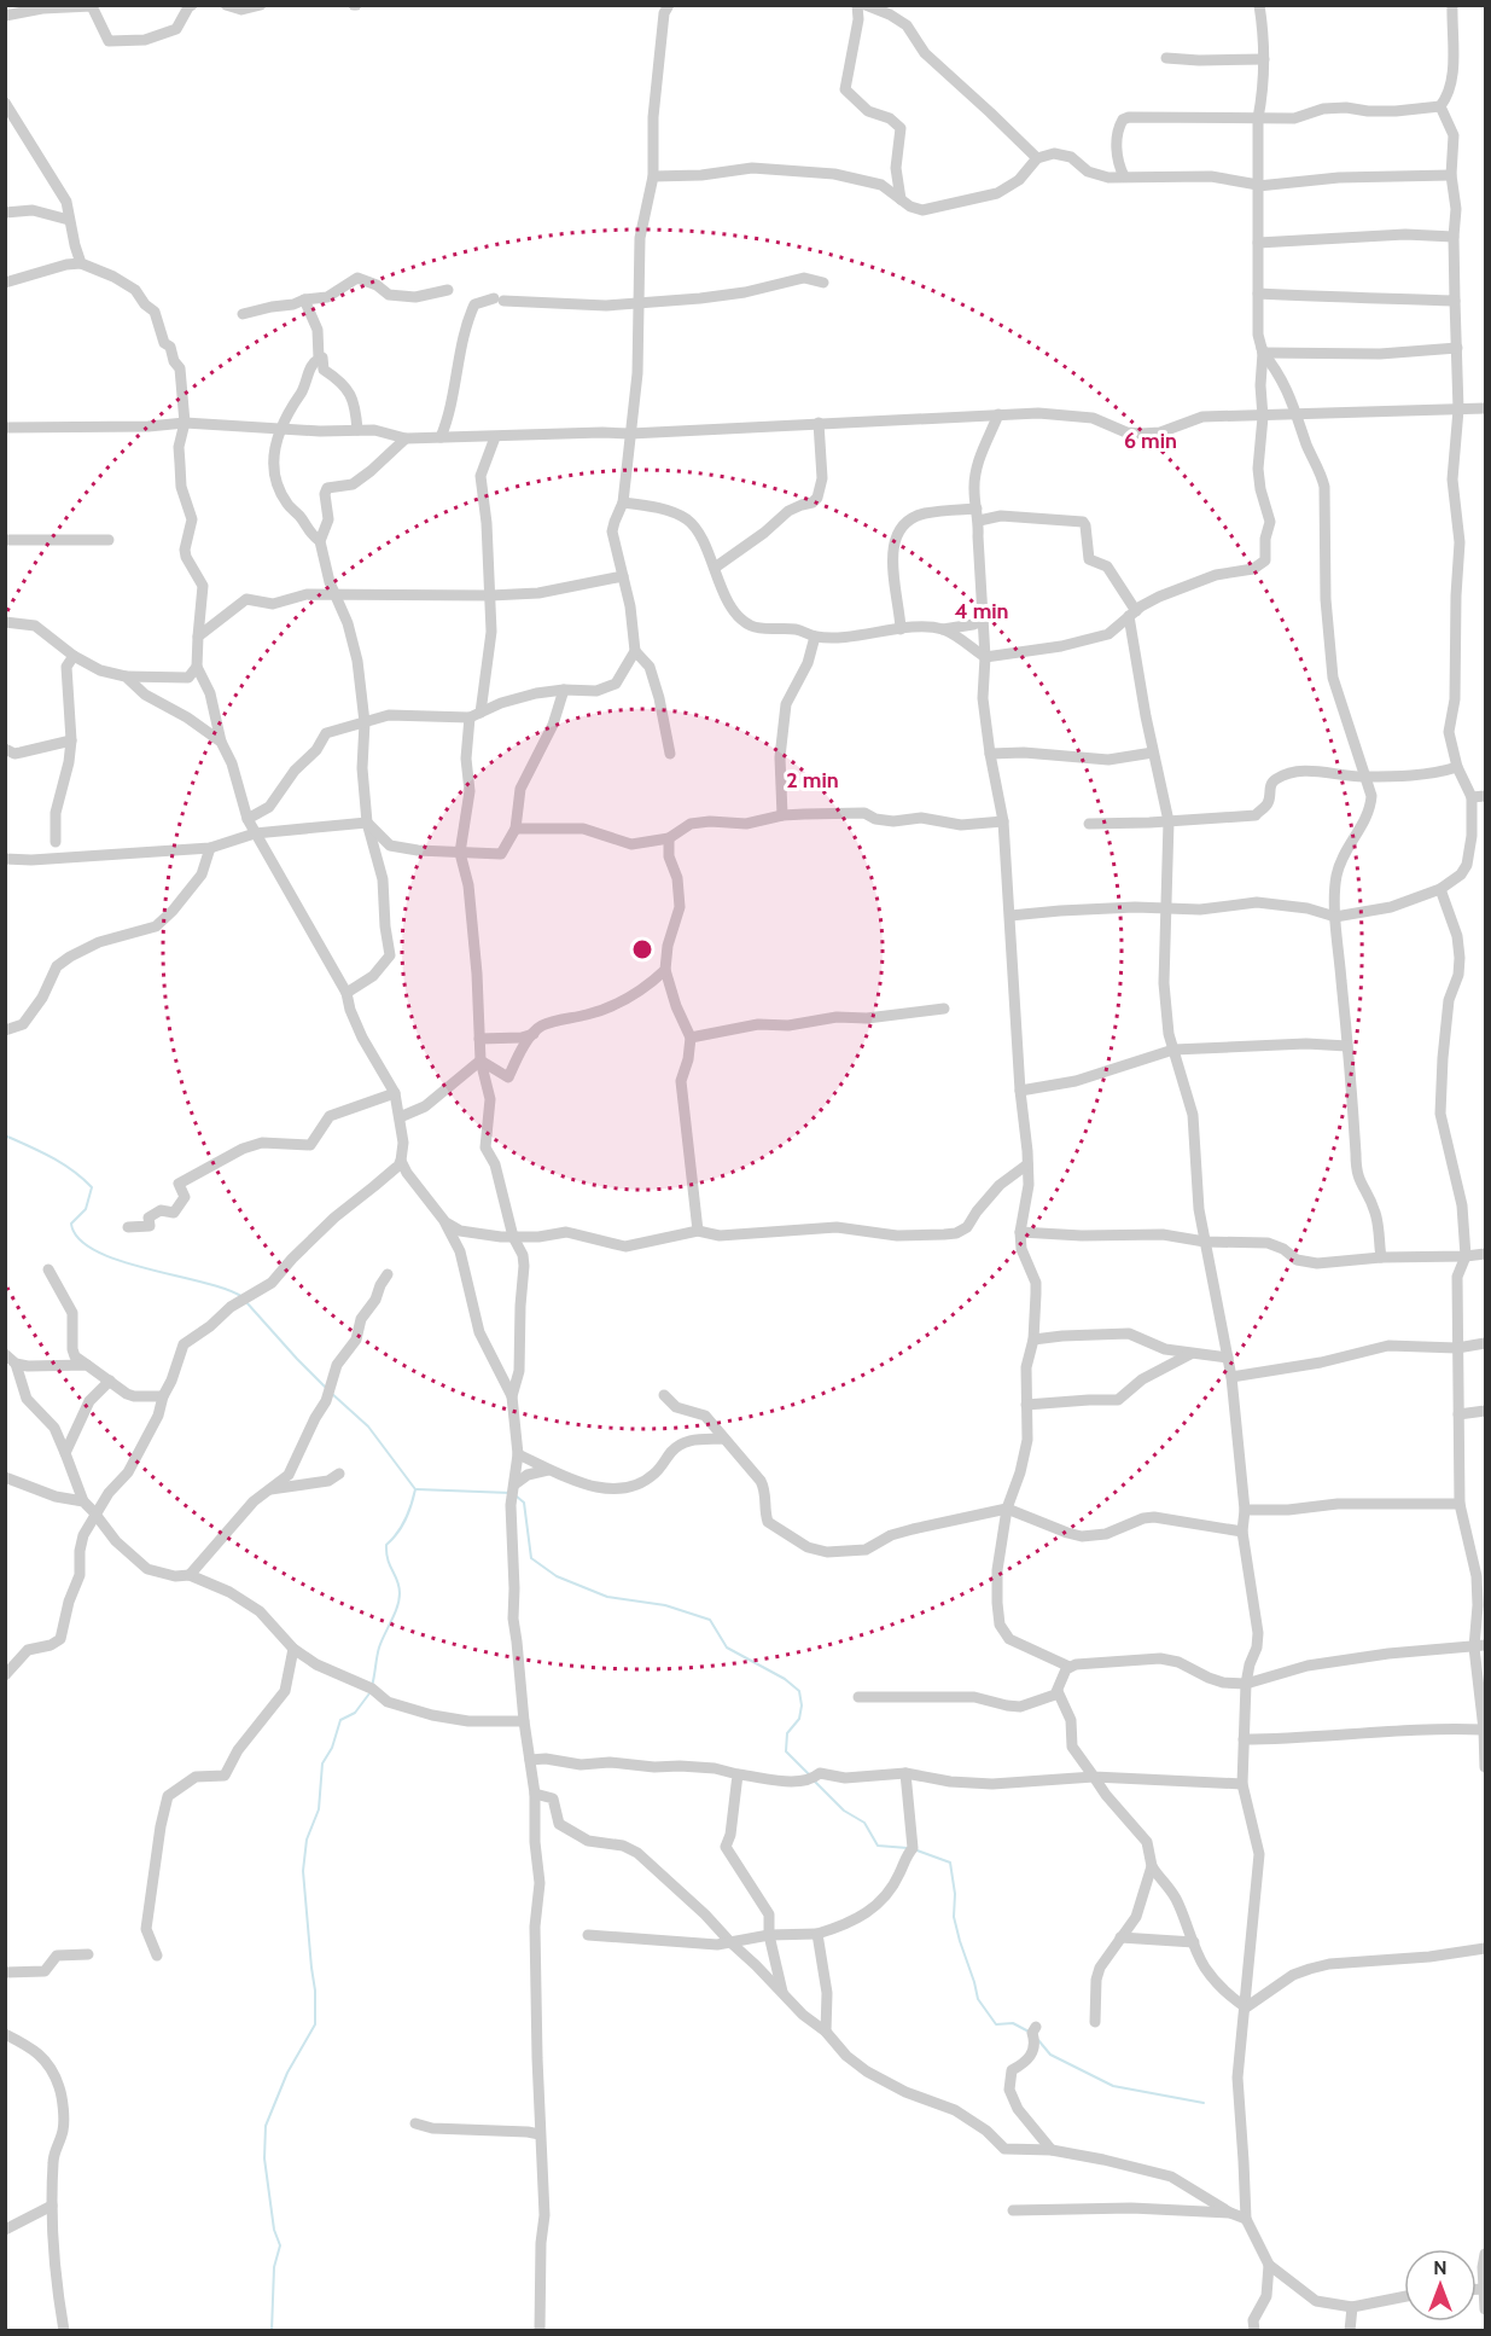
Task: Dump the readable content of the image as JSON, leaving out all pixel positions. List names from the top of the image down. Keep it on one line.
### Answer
{"north":"top","rings":["6 min","4 min","2 min"]}
